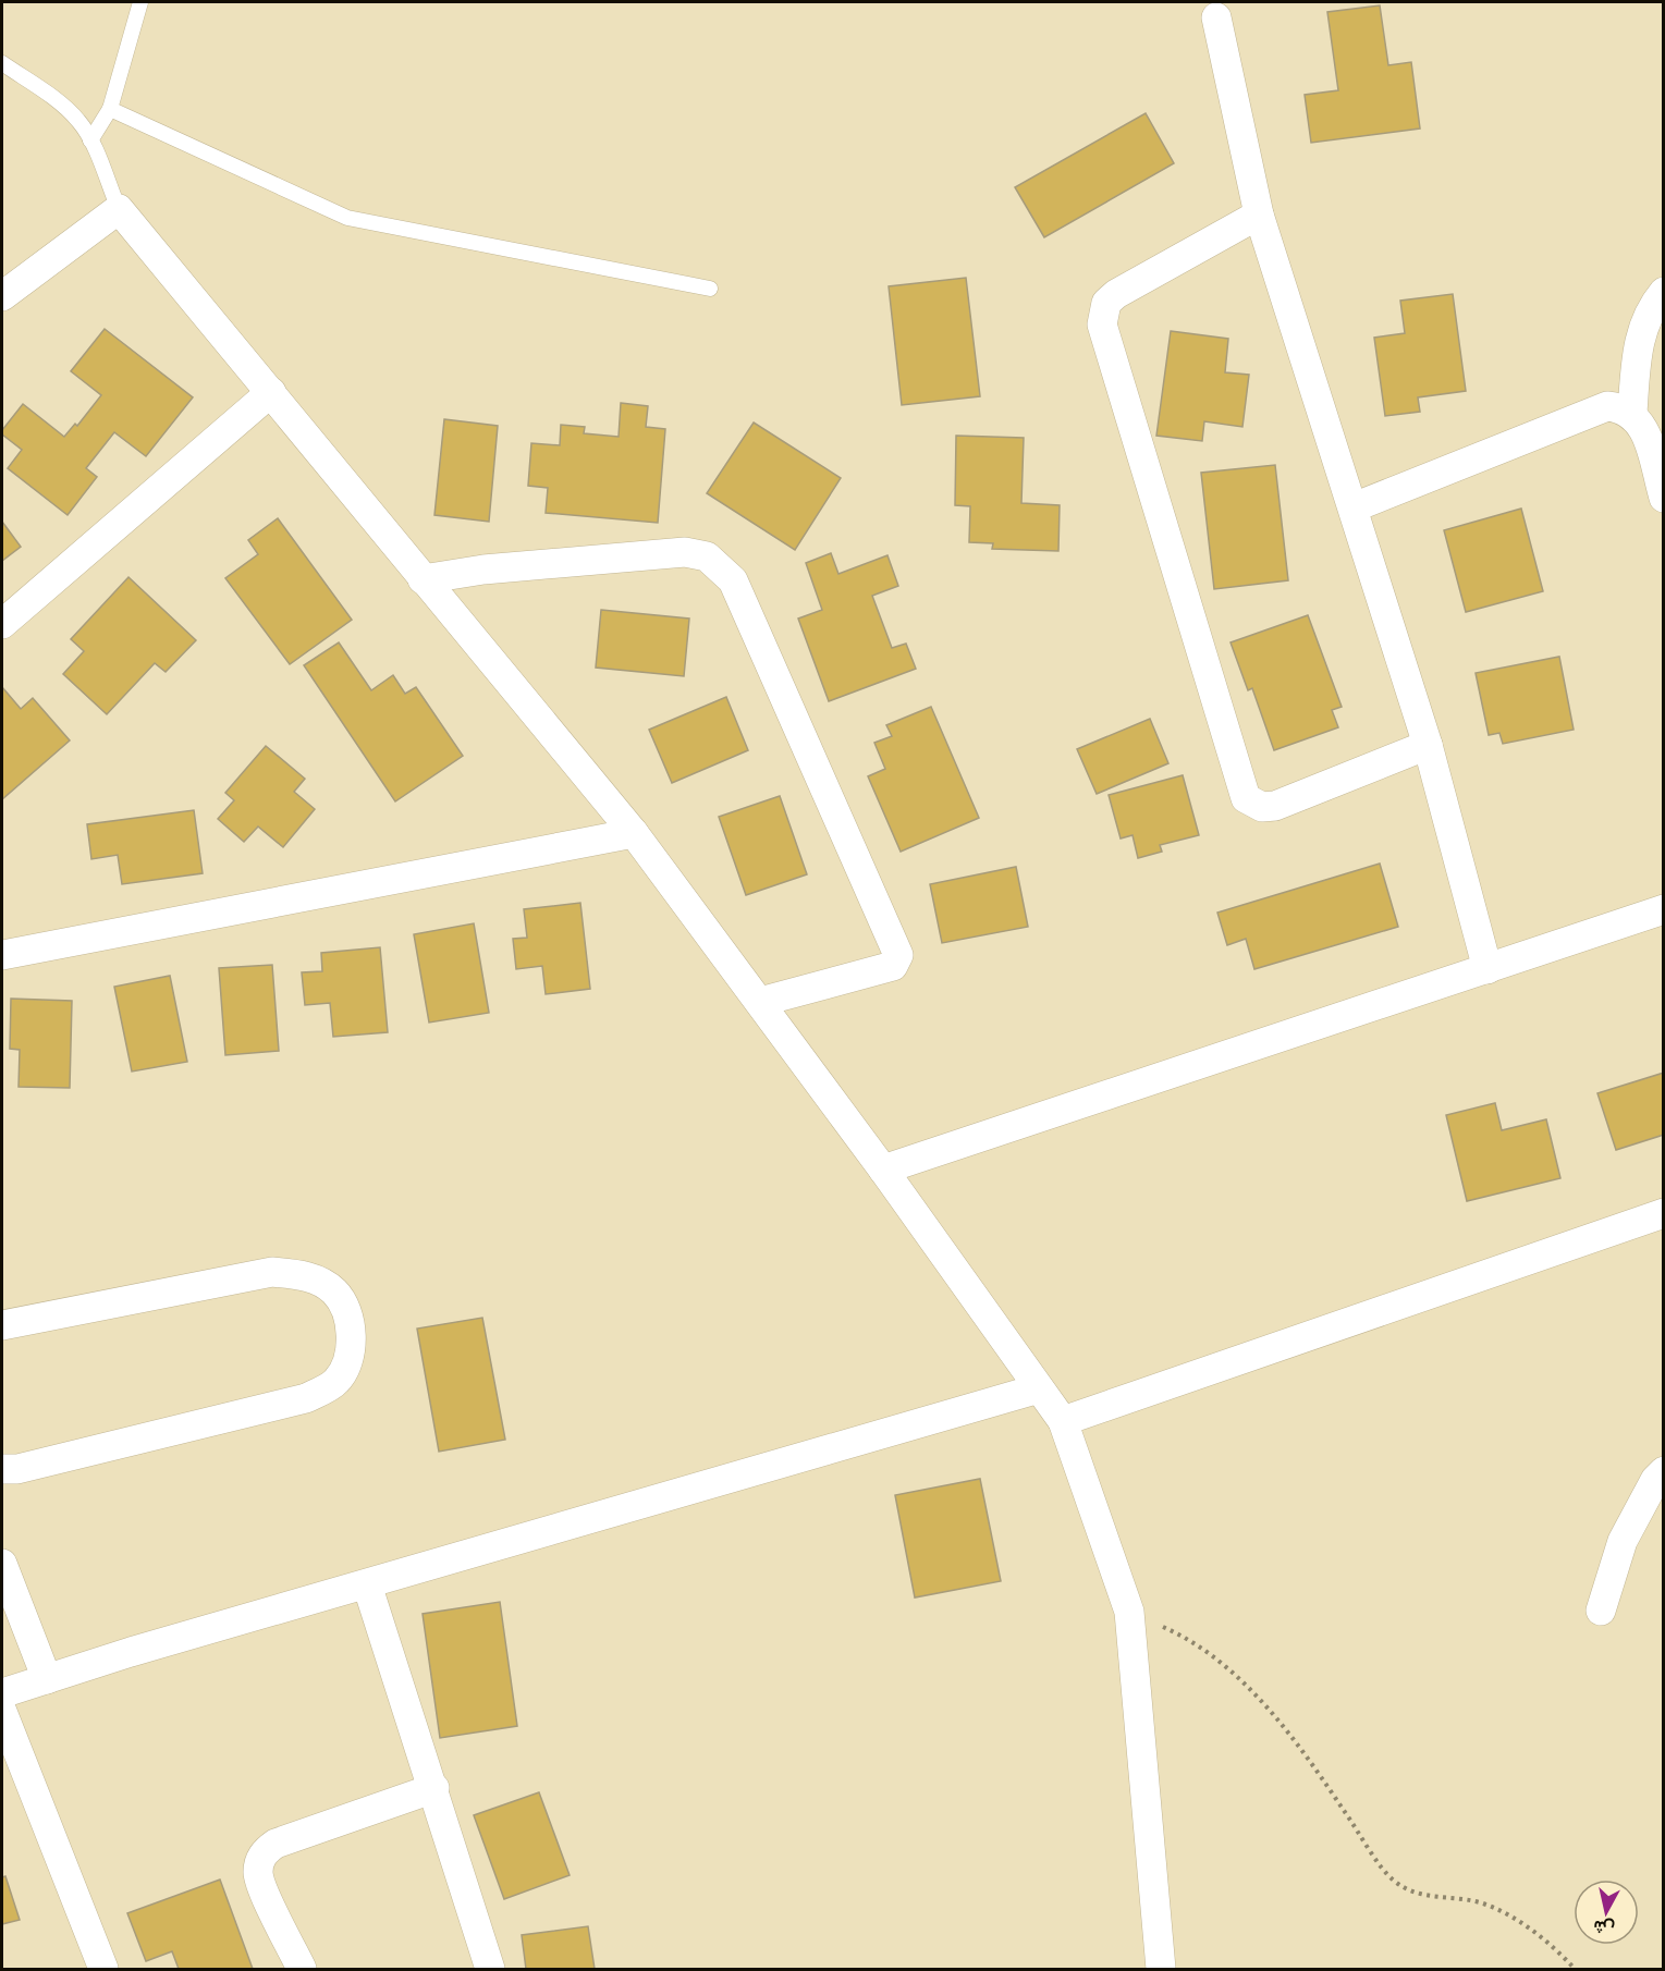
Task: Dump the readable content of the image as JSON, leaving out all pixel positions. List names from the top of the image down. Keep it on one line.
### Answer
{"north":"bottom"}
